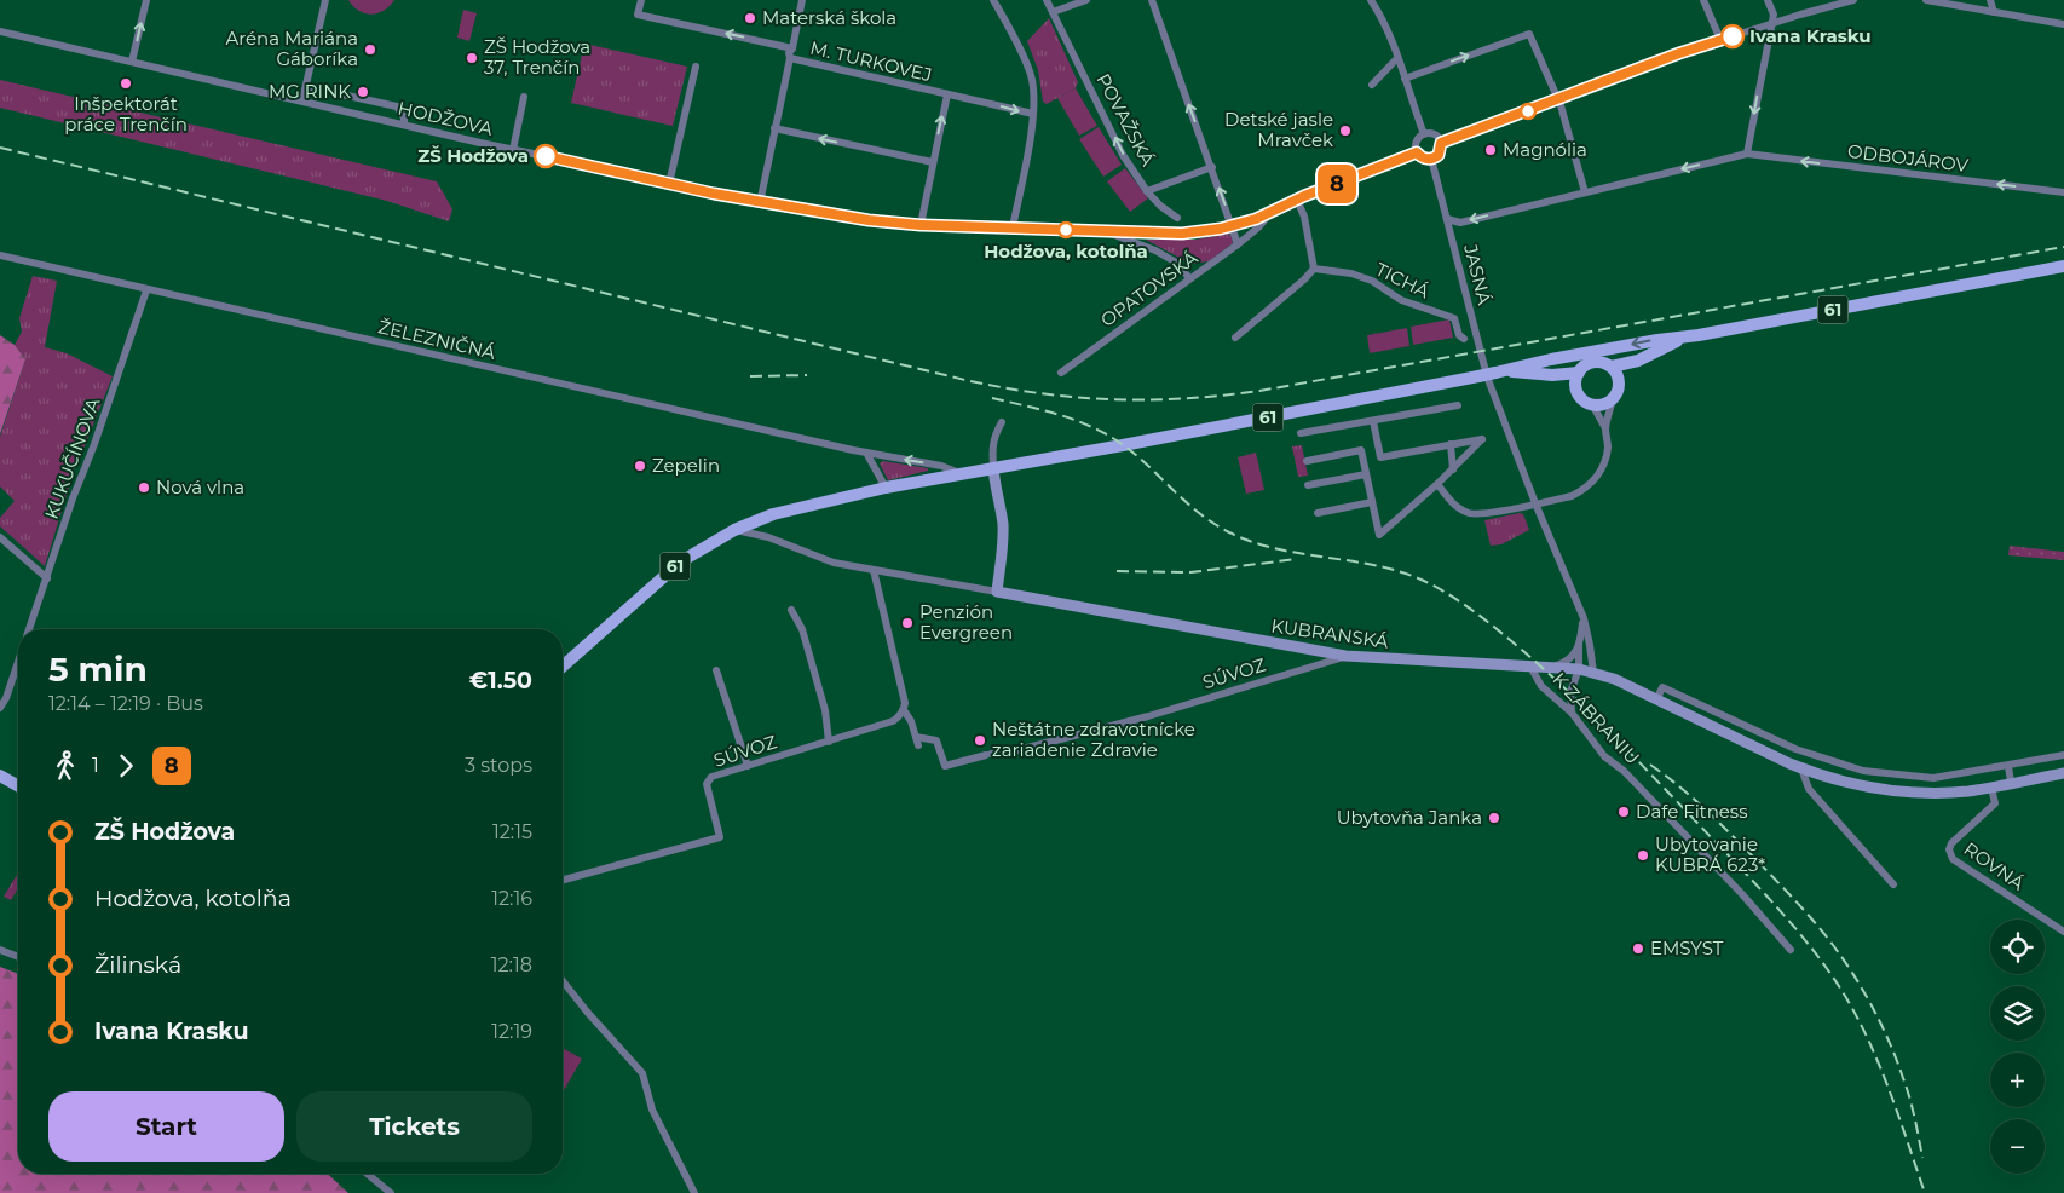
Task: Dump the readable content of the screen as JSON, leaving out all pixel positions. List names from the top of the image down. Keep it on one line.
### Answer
{"streets":{"main road":["61"],"street":["M. TURKOVEJ","HODŽOVA","POVAŽSKÁ","ODBOJÁROV","JASNÁ","TICHÁ","OPATOVSKÁ","ŽELEZNIČNÁ","KUKUČÍNOVA","KUBRANSKÁ","SÚVOZ","K ZÁBRANIU","ROVNÁ"]},"crossings":[["M. TURKOVEJ","HODŽOVA"],["HODŽOVA","OPATOVSKÁ"],["JASNÁ","OPATOVSKÁ"],["JASNÁ","KUBRANSKÁ"],["61","ŽELEZNIČNÁ"],["61","KUBRANSKÁ"],["ŽELEZNIČNÁ","KUKUČÍNOVA"],["KUBRANSKÁ","SÚVOZ"],["KUBRANSKÁ","K ZÁBRANIU"],["KUBRANSKÁ","ROVNÁ"]],"one_way":["ODBOJÁROV"],"places":["Materská škola","Ivana Krasku","Aréna Mariána Gáboríka","ZŠ Hodžova 37, Trenčín","Inšpektorát práce Trenčín","MG RINK","Detské jasle Mravček","Magnólia","ZŠ Hodžova","Hodžova, kotolňa","Zepelin","Nová vlna","Penzión Evergreen","Neštátne zdravotnícke zariadenie Zdravie","Dafe Fitness","Ubytovňa Janka","Ubytovanie KUBRÁ 623*","EMSYST"],"lines":["bus line 8"],"page":{"on_map":"8","heading":["5 min","12:14 – 12:19 · Bus","€1.50"],"legs":["1","8","3 stops"],"list":[{"name":"ZŠ Hodžova","value":"12:15"},{"name":"Hodžova, kotolňa","value":"12:16"},{"name":"Žilinská","value":"12:18"},{"name":"Ivana Krasku","value":"12:19"}],"map_buttons":["+","−"],"buttons":["Start","Tickets"]}}
